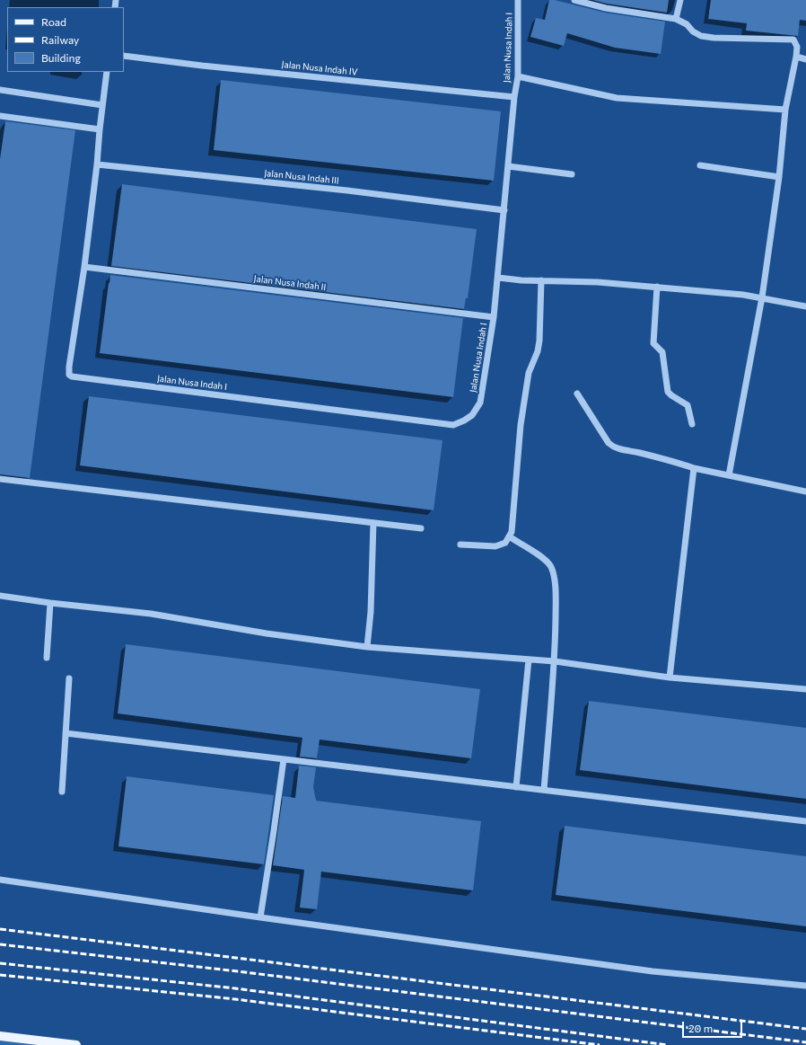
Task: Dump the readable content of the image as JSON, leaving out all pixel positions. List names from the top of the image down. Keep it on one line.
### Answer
{"streets":{"street":["Jalan Nusa Indah I","Jalan Nusa Indah IV","Jalan Nusa Indah III","Jalan Nusa Indah II"]},"crossings":[["Jalan Nusa Indah I","Jalan Nusa Indah IV"],["Jalan Nusa Indah I","Jalan Nusa Indah III"],["Jalan Nusa Indah I","Jalan Nusa Indah II"]],"legend":["Road","Railway","Building"],"scale_bar":"20 m"}
